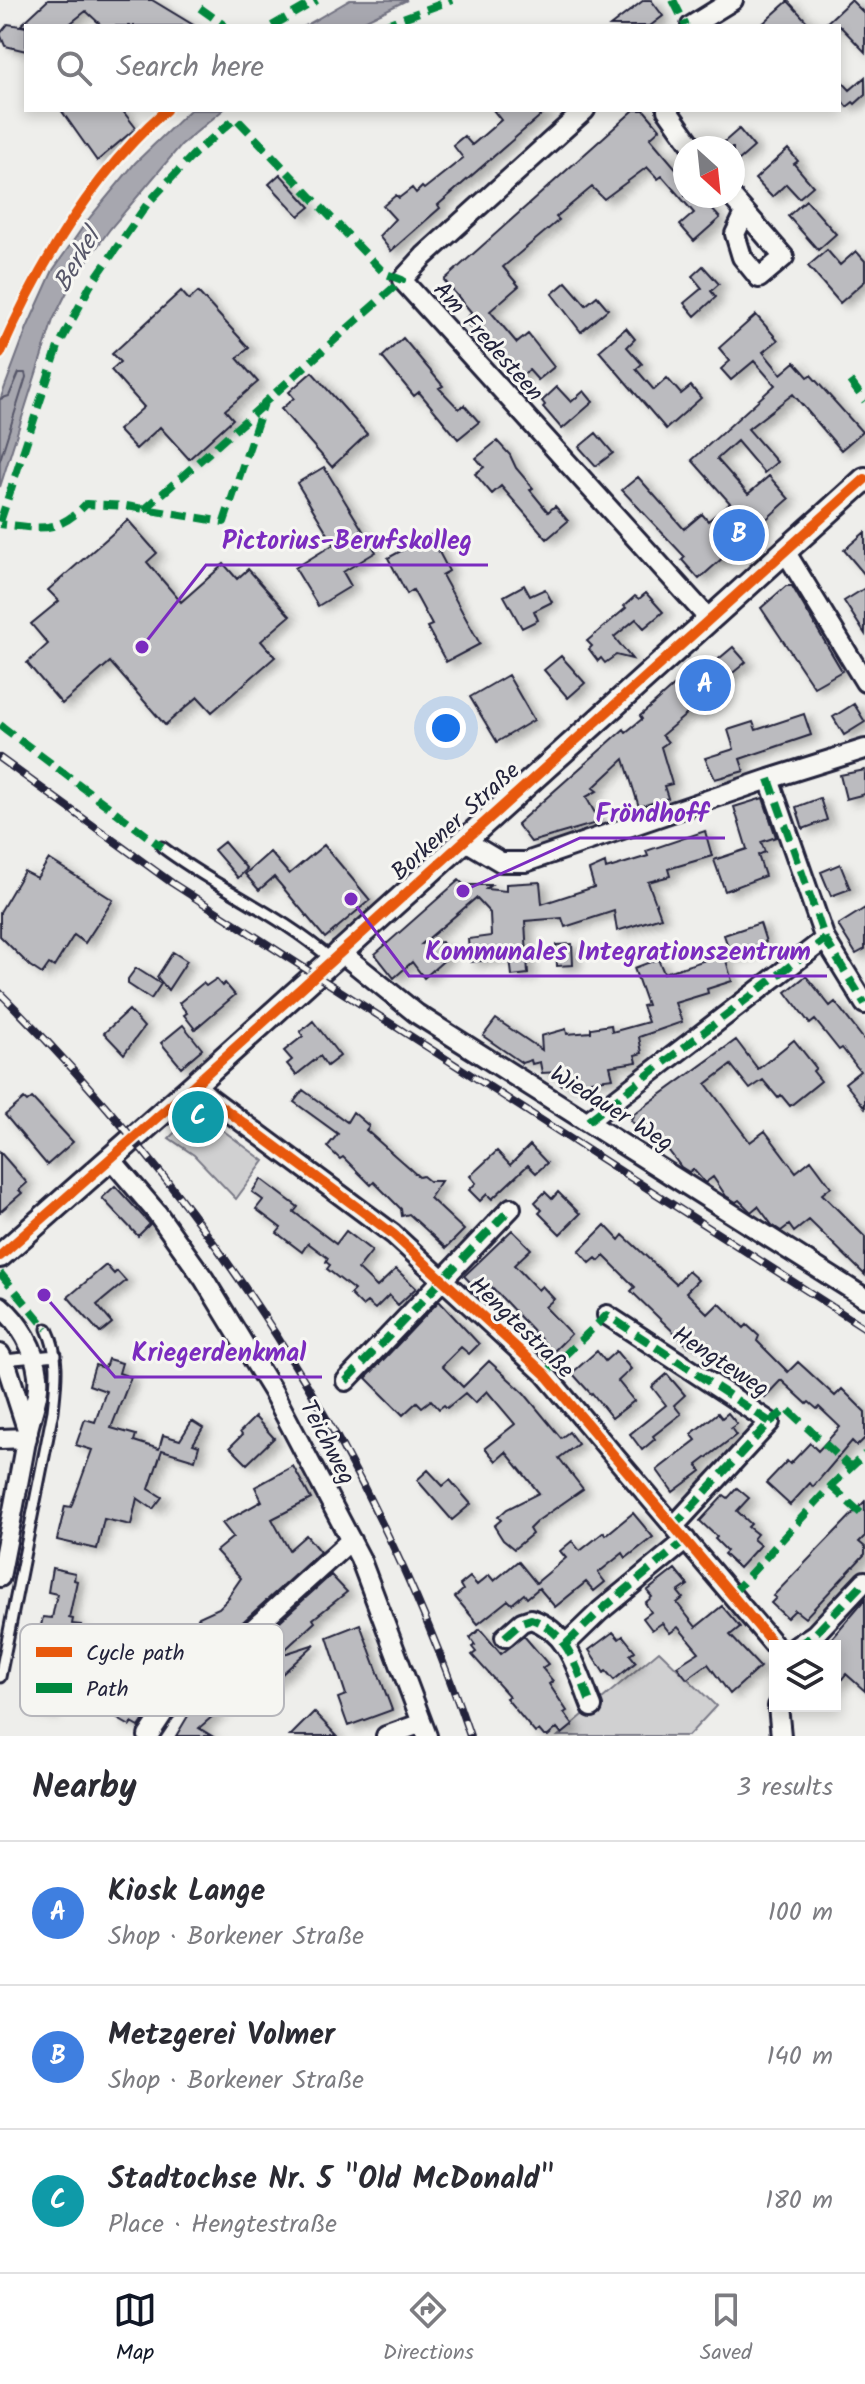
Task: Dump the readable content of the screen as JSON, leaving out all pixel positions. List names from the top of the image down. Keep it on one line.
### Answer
{"streets":{"street":["Am Fredesteen","Borkener Straße","Wiedauer Weg","Hengtestraße","Hengteweg","Teichweg"]},"crossings":[["Am Fredesteen","Borkener Straße"],["Borkener Straße","Wiedauer Weg"],["Borkener Straße","Hengtestraße"],["Borkener Straße","Teichweg"],["Hengtestraße","Hengteweg"]],"water":["Berkel"],"places":["Pictorius-Berufskolleg","Fröndhoff","Kommunales Integrationszentrum","Kriegerdenkmal"],"legend":["Cycle path","Path"],"north":"bottom right","page":{"search":"Search here","pins":["B","A","C"],"heading":["Nearby","3 results"],"list":[{"mark":"A","name":"Kiosk Lange","note":"Shop · Borkener Straße","value":"100 m"},{"mark":"B","name":"Metzgerei Volmer","note":"Shop · Borkener Straße","value":"140 m"},{"mark":"C","name":"Stadtochse Nr. 5 \"Old McDonald\"","note":"Place · Hengtestraße","value":"180 m"}],"nav":["Map","Directions","Saved"]}}
